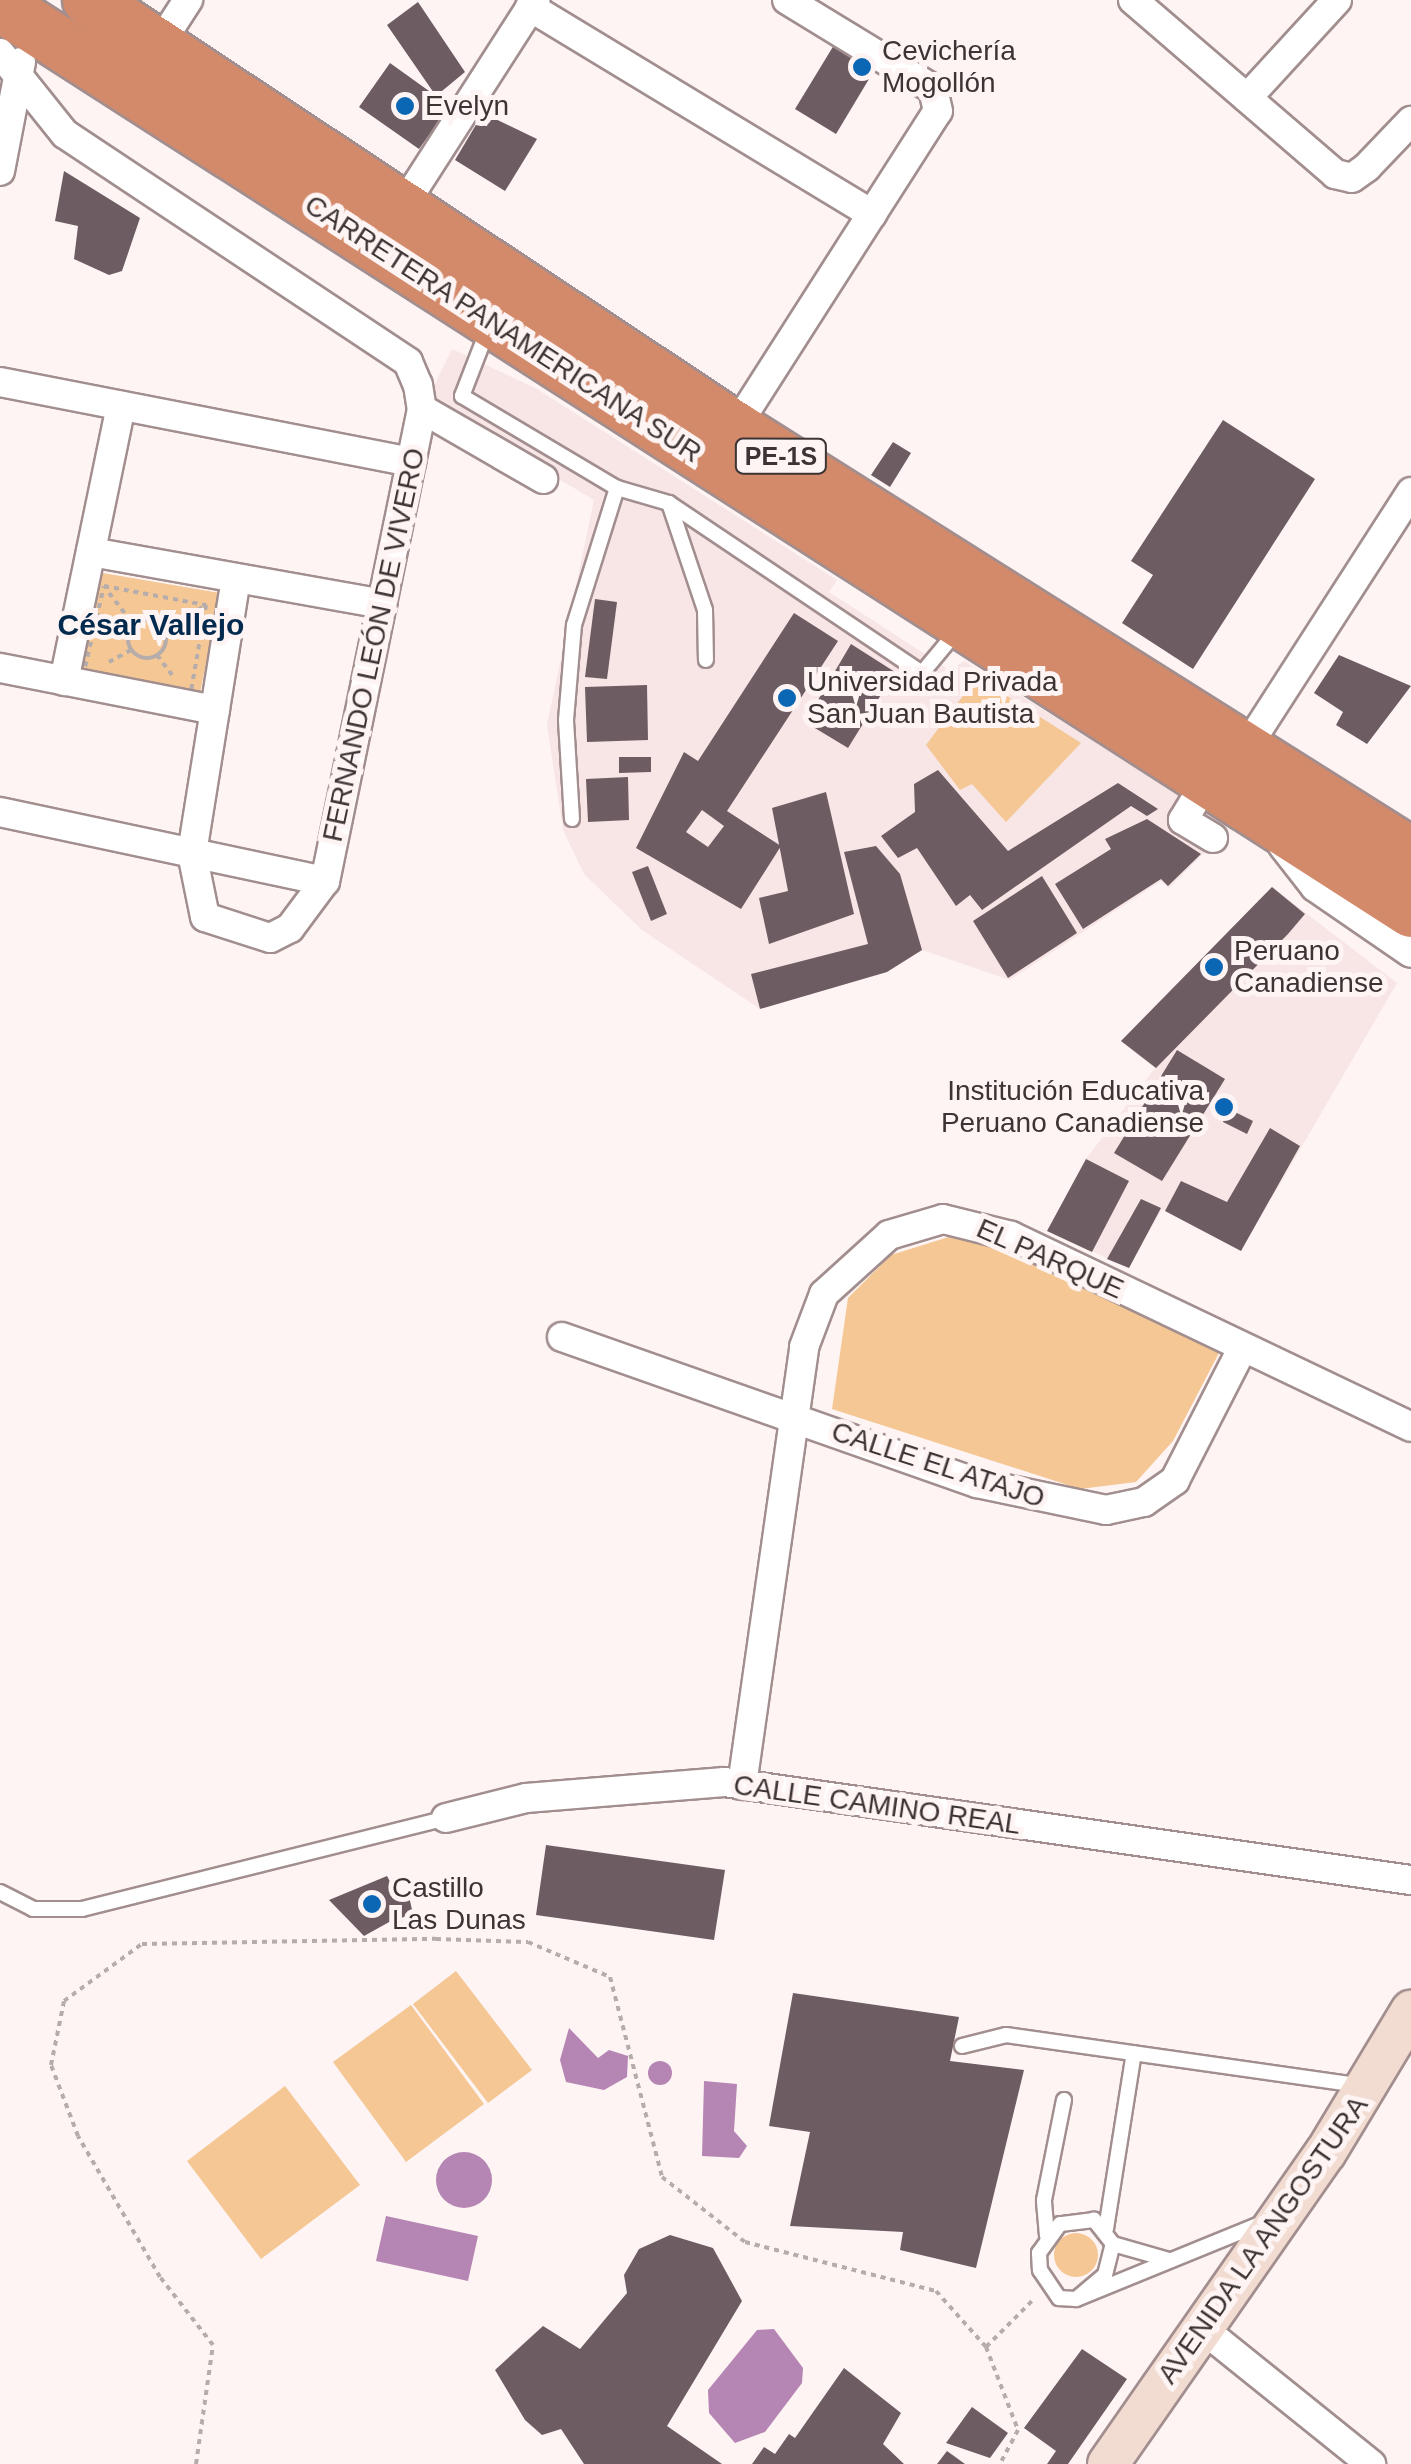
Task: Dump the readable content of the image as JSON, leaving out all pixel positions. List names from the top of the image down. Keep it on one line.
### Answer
{"streets":{"highway":["CARRETERA PANAMERICANA SUR","PE-1S"],"street":["FERNANDO LEÓN DE VIVERO","EL PARQUE","CALLE EL ATAJO","CALLE CAMINO REAL","AVENIDA LA ANGOSTURA"]},"crossings":[["EL PARQUE","CALLE EL ATAJO"],["EL PARQUE","CALLE CAMINO REAL"]],"districts":["César Vallejo"],"places":["Cevichería Mogollón","Evelyn","Universidad Privada San Juan Bautista","Peruano Canadiense","Institución Educativa Peruano Canadiense","Castillo Las Dunas"]}
